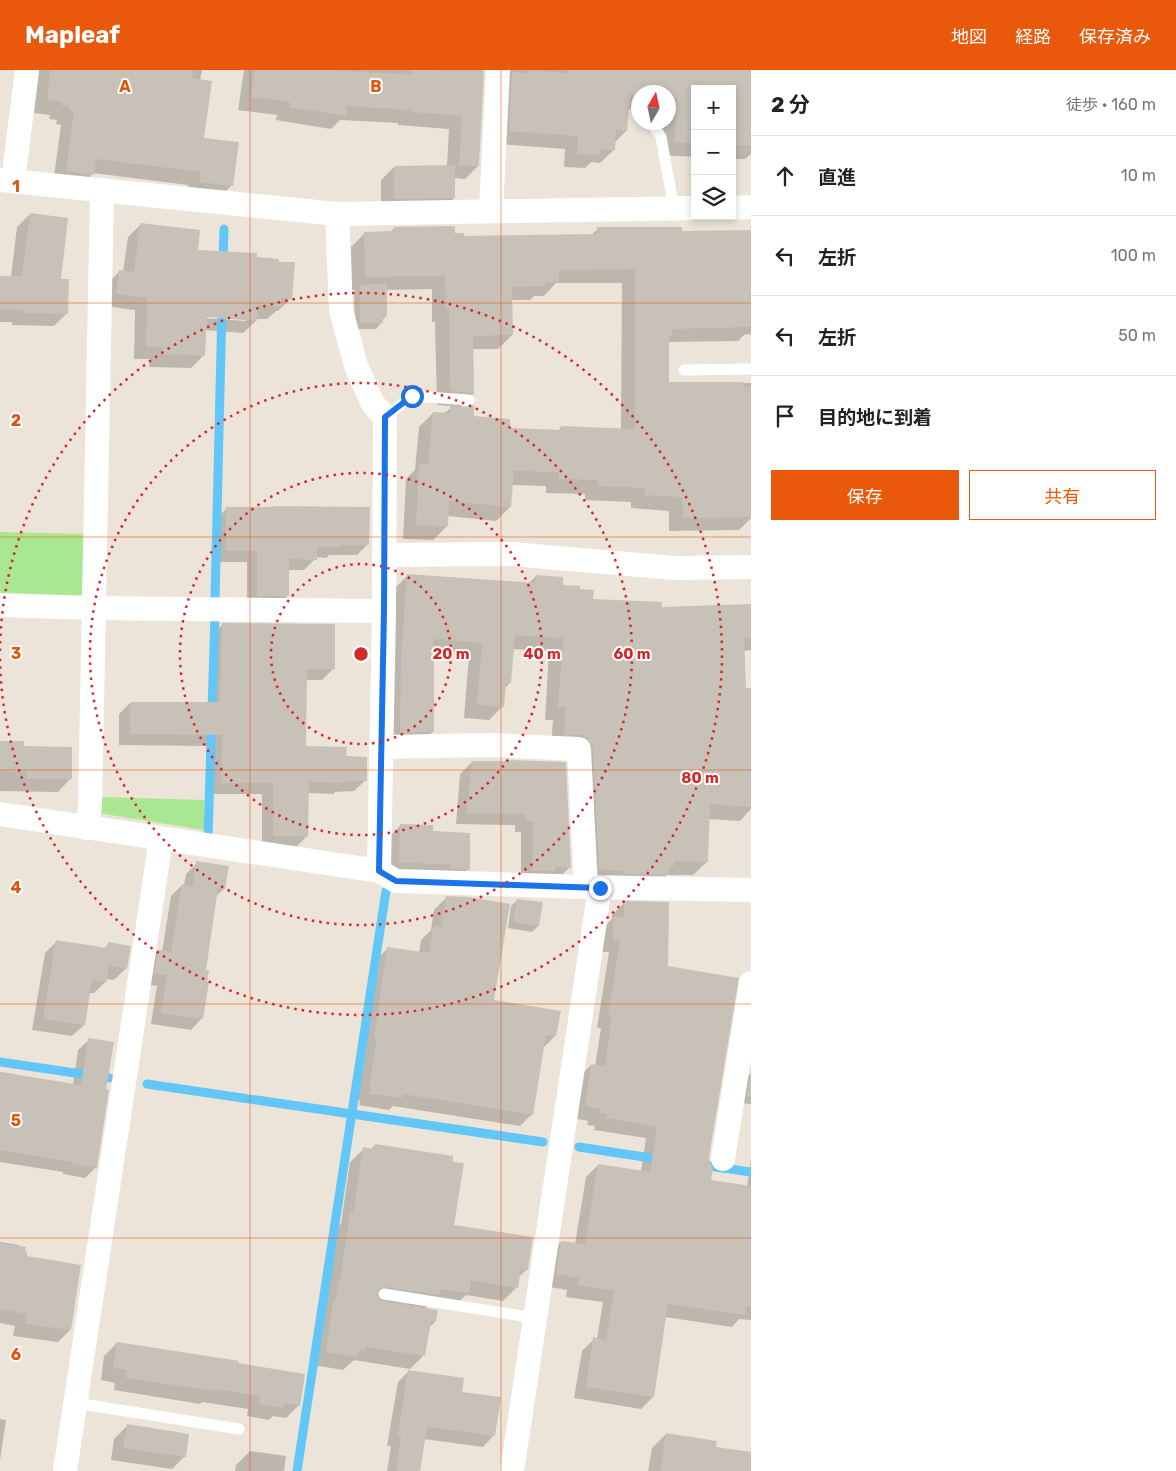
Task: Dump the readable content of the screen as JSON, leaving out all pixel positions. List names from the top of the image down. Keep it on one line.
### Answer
{"north":"top","page":{"header":"Mapleaf","nav":["地図","経路","保存済み"],"heading":["2 分","徒歩 · 160 m"],"map_buttons":["+","−"],"list":[["直進","10 m"],["左折","100 m"],["左折","50 m"],"目的地に到着"],"buttons":["保存","共有"]},"grid":{"columns":["A","B"],"rows":["1","2","3","4","5","6"]},"rings":["20 m","40 m","60 m","80 m"]}
